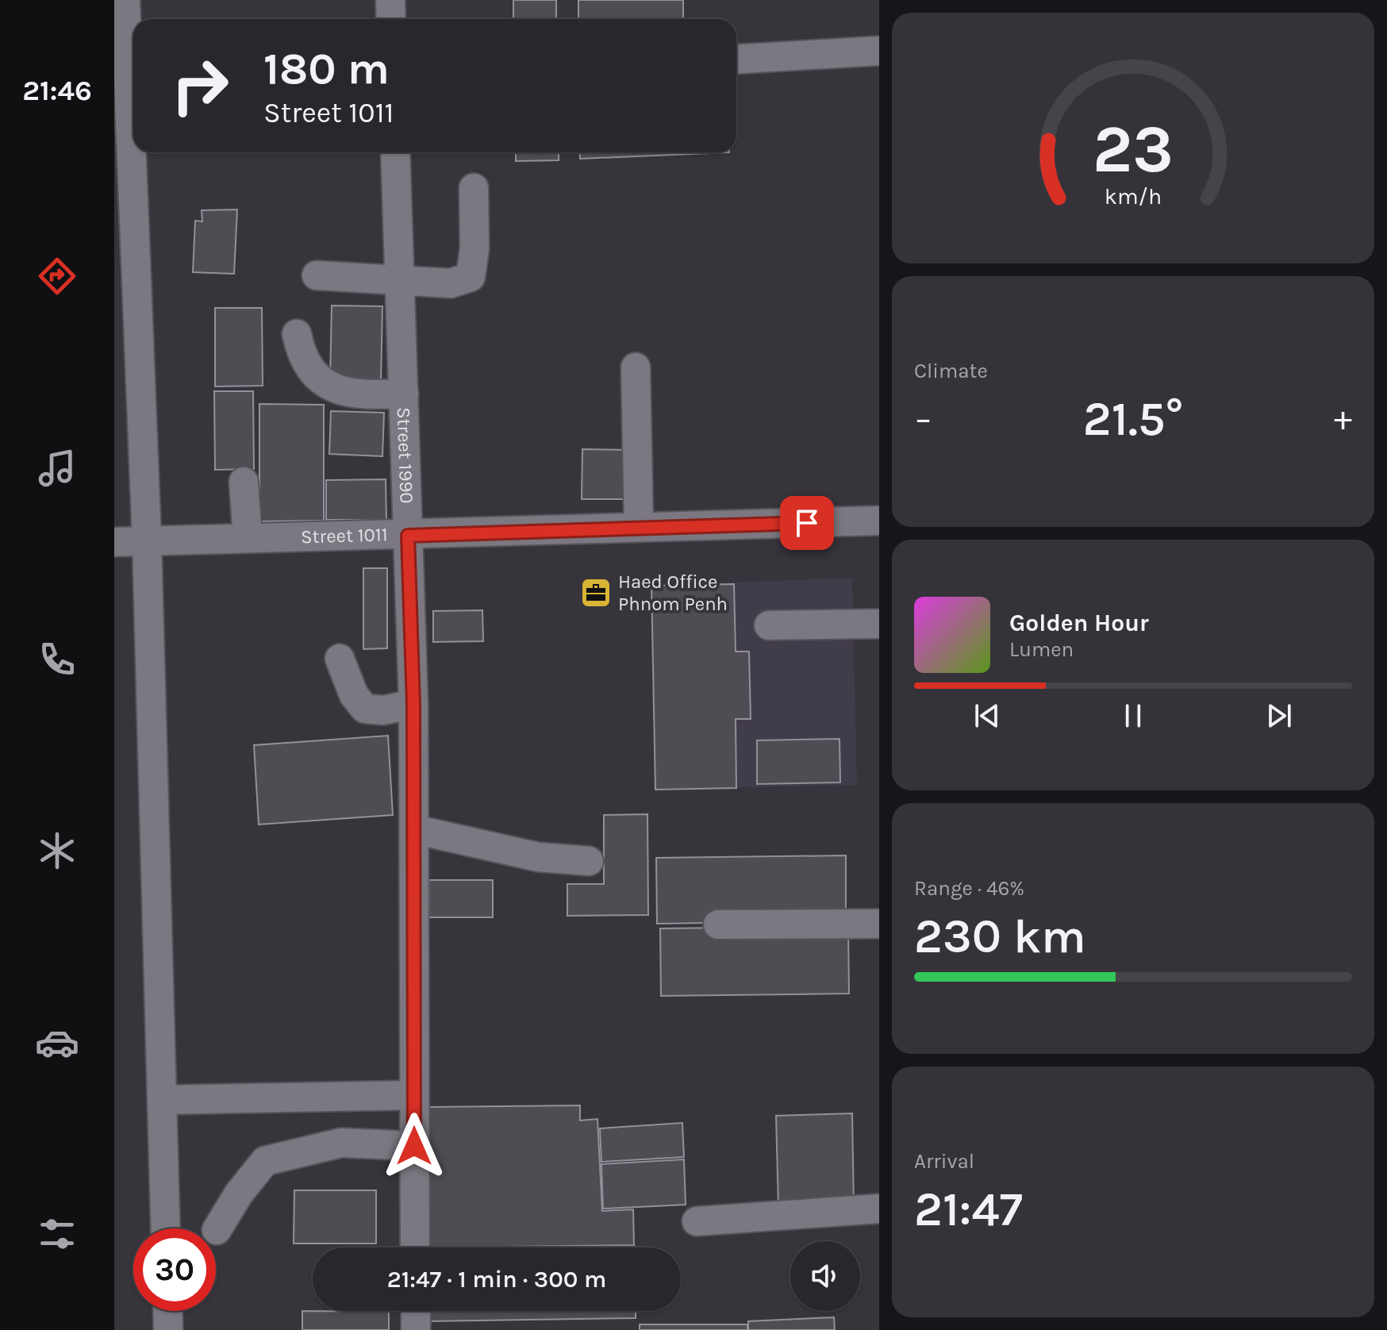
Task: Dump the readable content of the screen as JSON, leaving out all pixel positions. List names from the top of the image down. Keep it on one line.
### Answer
{"streets":{"street":["Street 1990","Street 1011"]},"crossings":[["Street 1990","Street 1011"]],"places":{"office":["Haed Office Phnom Penh"]},"page":{"tabs":"21:46","turn":["180 m","Street 1011"],"tile":["Climate",["Range · 46%","230 km"],["Arrival","21:47"]],"heat":["−","21.5°","+"],"song":["Golden Hour","Lumen"],"limit":"30","trip":"21:47 · 1 min · 300 m","gauge":["23","km/h"]}}
